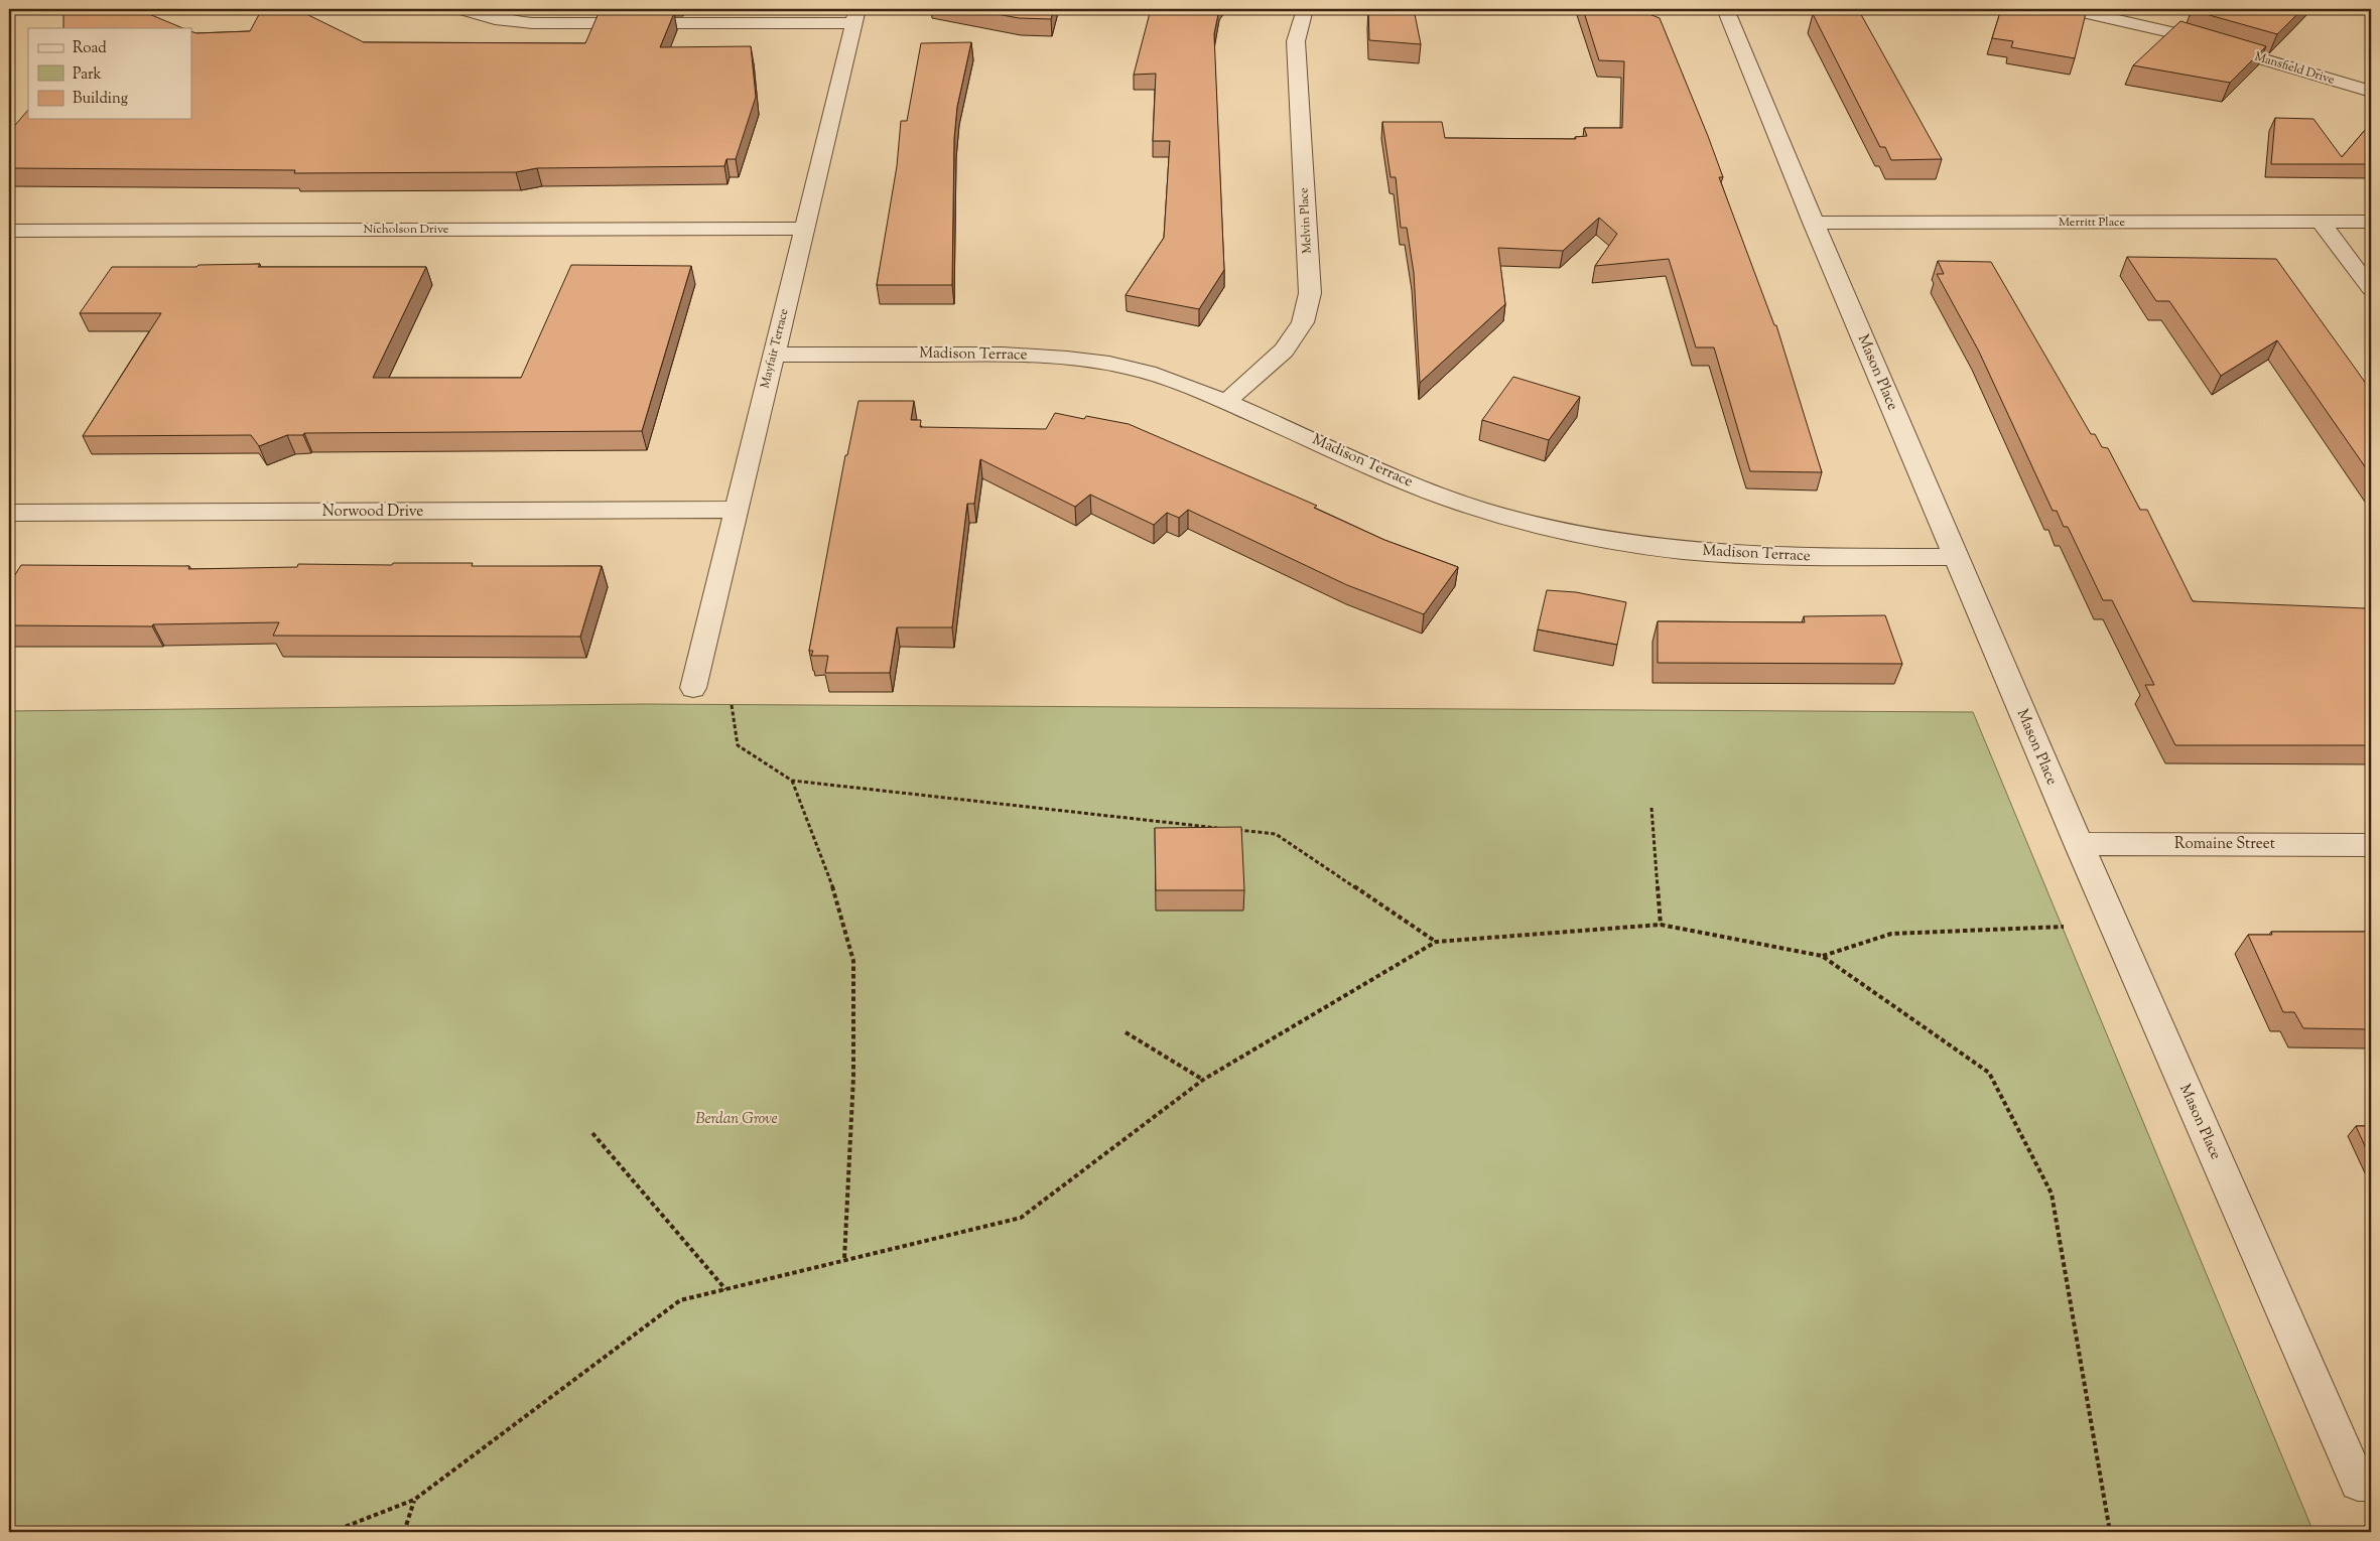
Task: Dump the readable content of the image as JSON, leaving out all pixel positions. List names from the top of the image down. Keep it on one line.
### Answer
{"streets":{"street":["Mansfield Drive","Melvin Place","Merritt Place","Nicholson Drive","Mayfair Terrace","Madison Terrace","Mason Place","Norwood Drive","Romaine Street"]},"crossings":[["Melvin Place","Madison Terrace"],["Merritt Place","Mason Place"],["Nicholson Drive","Mayfair Terrace"],["Mayfair Terrace","Madison Terrace"],["Mayfair Terrace","Norwood Drive"],["Madison Terrace","Mason Place"],["Mason Place","Romaine Street"]],"parks":["Berdan Grove"],"legend":["Road","Park","Building"]}
